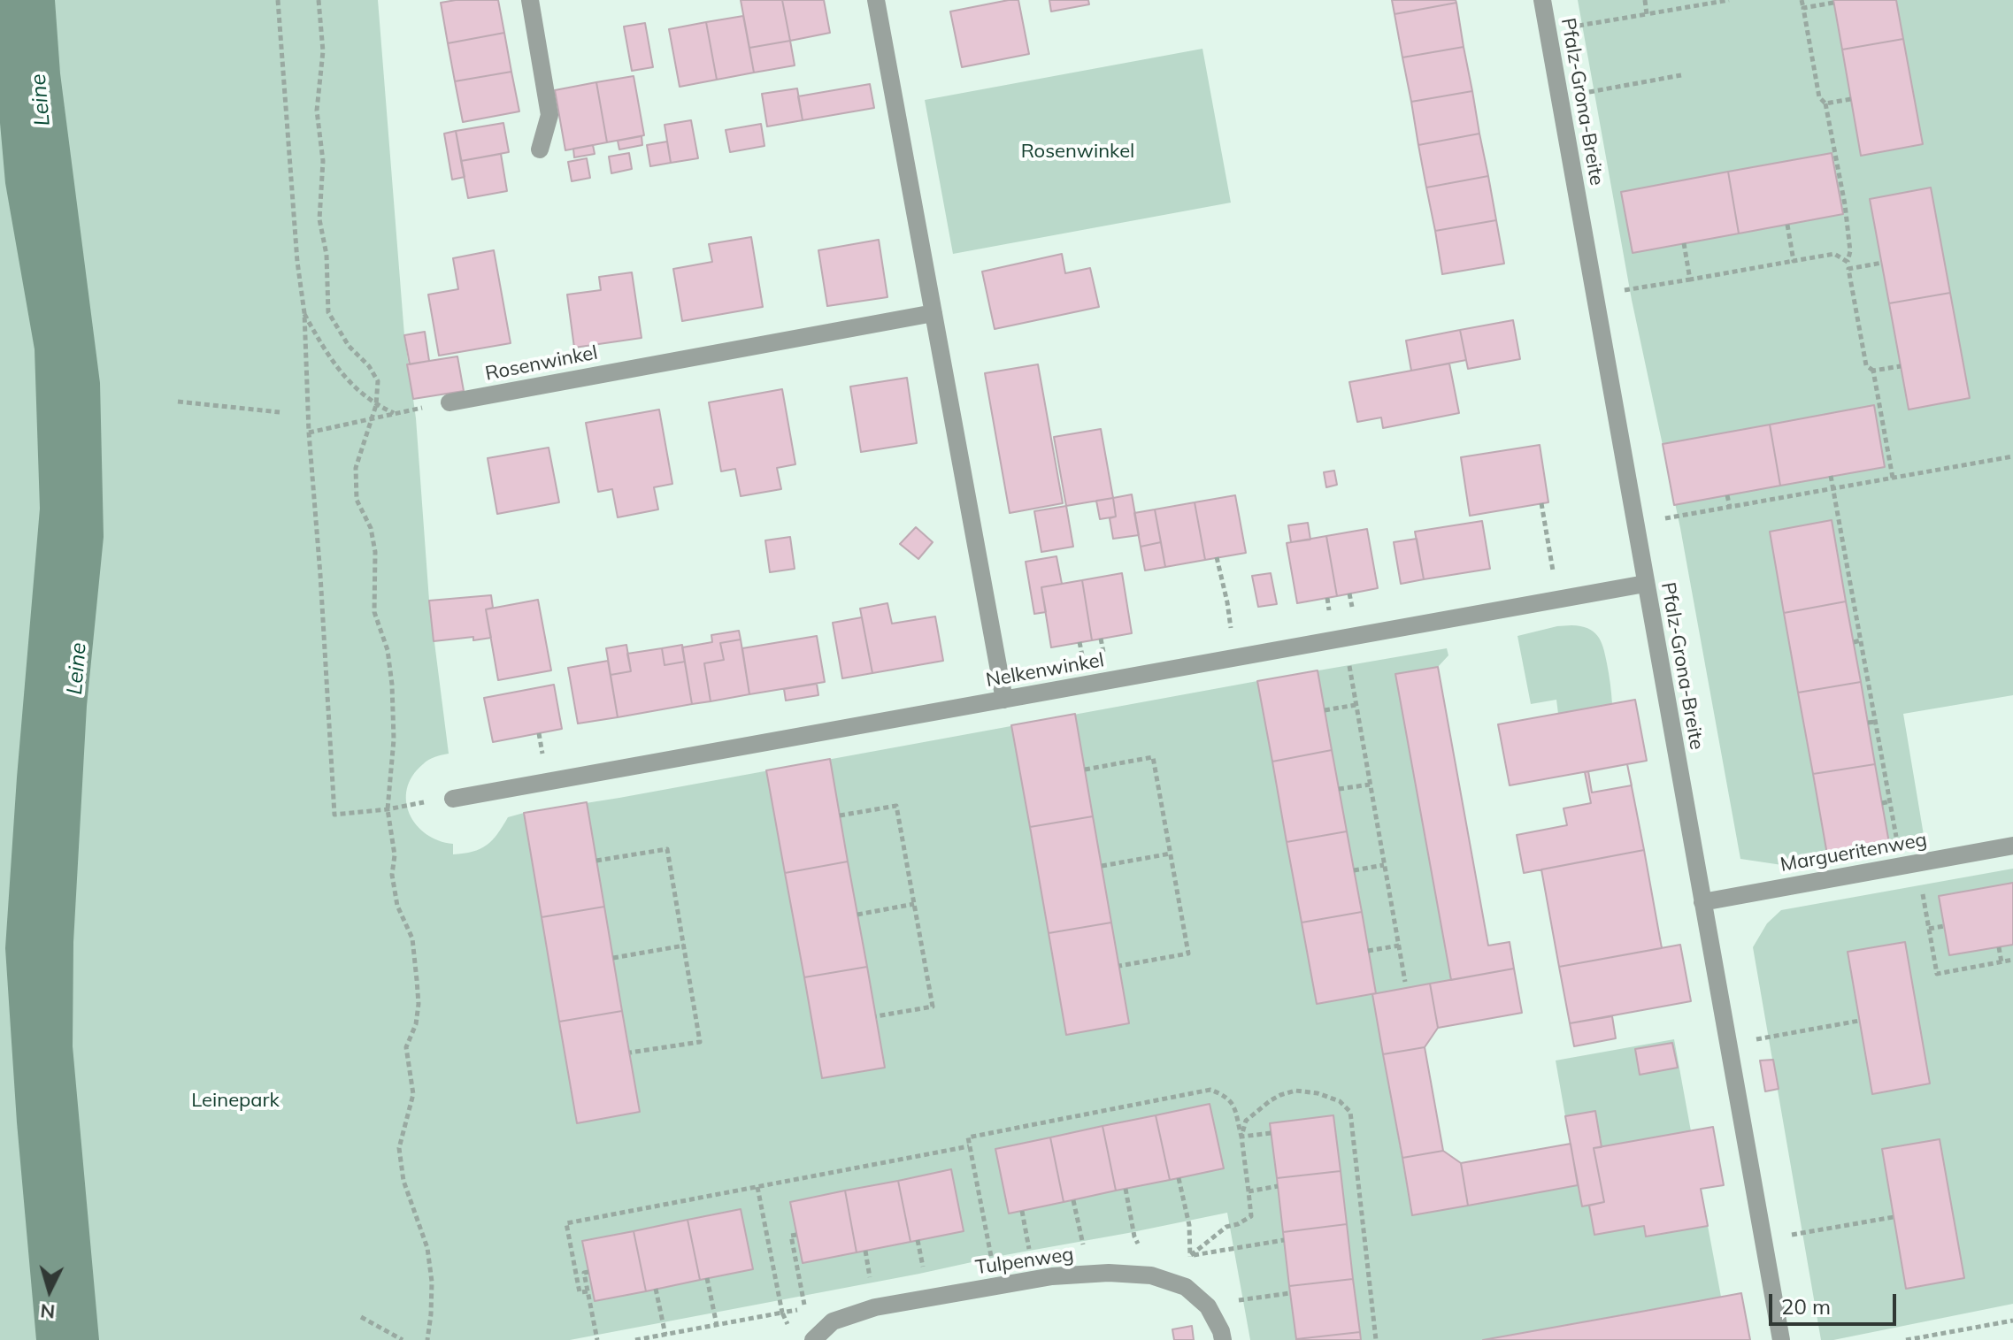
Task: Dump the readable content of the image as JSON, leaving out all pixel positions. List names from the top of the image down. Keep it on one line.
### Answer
{"streets":{"street":["Pfalz-Grona-Breite","Rosenwinkel","Nelkenwinkel","Margueritenweg","Tulpenweg"]},"crossings":[["Pfalz-Grona-Breite","Nelkenwinkel"],["Pfalz-Grona-Breite","Margueritenweg"]],"water":["Leine"],"parks":["Rosenwinkel","Leinepark"],"scale_bar":"20 m","north":"bottom"}
